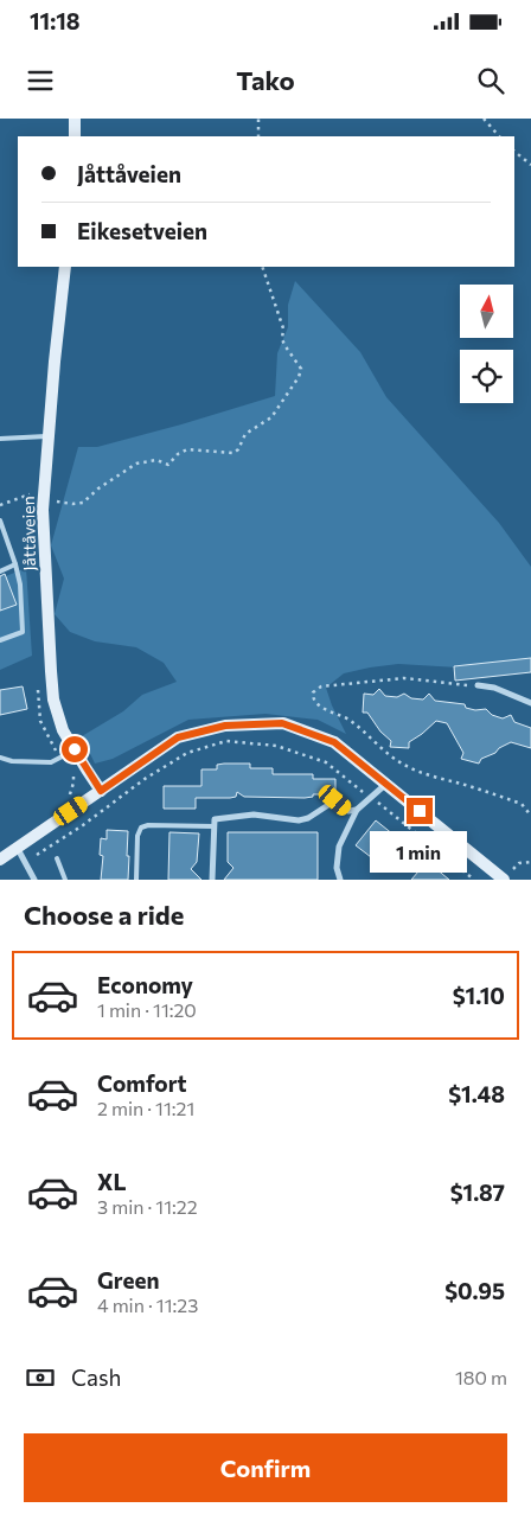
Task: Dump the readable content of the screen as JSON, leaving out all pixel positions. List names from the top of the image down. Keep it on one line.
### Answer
{"streets":{"main road":["Jåttåveien"]},"north":"top","page":{"status":"11:18","header":"Tako","banner":["Jåttåveien","Eikesetveien"],"bubble":"1 min","heading":"Choose a ride","list":[{"name":"Economy","note":"1 min · 11:20","value":"$1.10"},{"name":"Comfort","note":"2 min · 11:21","value":"$1.48"},{"name":"XL","note":"3 min · 11:22","value":"$1.87"},{"name":"Green","note":"4 min · 11:23","value":"$0.95"}],"pay":["Cash","180 m"],"buttons":"Confirm"}}
